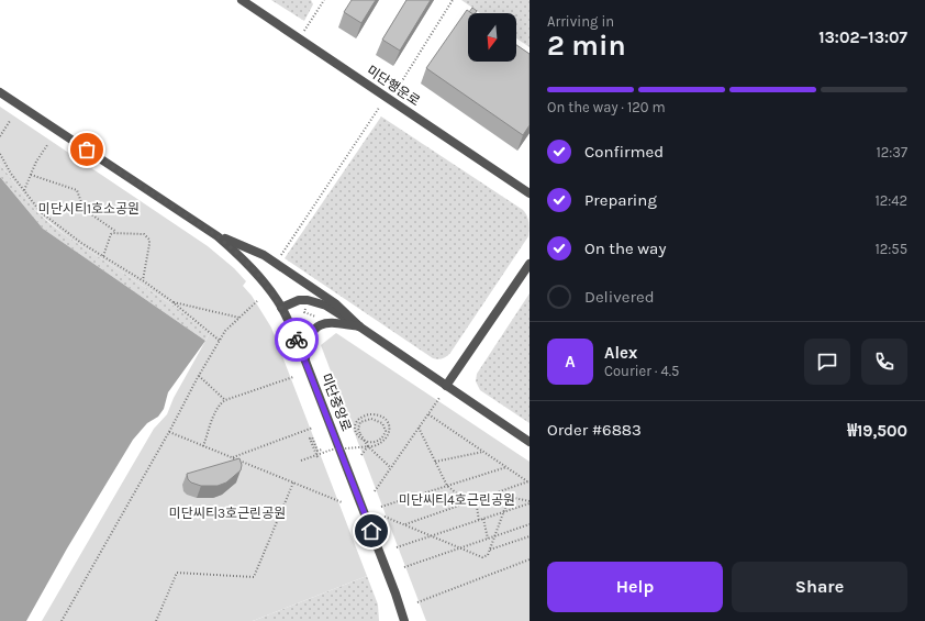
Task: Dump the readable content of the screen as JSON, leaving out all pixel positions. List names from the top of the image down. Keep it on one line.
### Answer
{"streets":{"street":["미단행운로","미단중앙로"]},"parks":["미단시티1호소공원","미단씨티4호근린공원","미단씨티3호근린공원"],"north":"bottom","page":{"heading":["2 min","Arriving in","13:02–13:07"],"panel":["Alex","Courier · 4.5","Order #6883","₩19,500"],"bar":"On the way · 120 m","list":[["Confirmed","12:37"],["Preparing","12:42"],["On the way","12:55"],"Delivered"],"round":"A","buttons":["Help","Share"]}}
